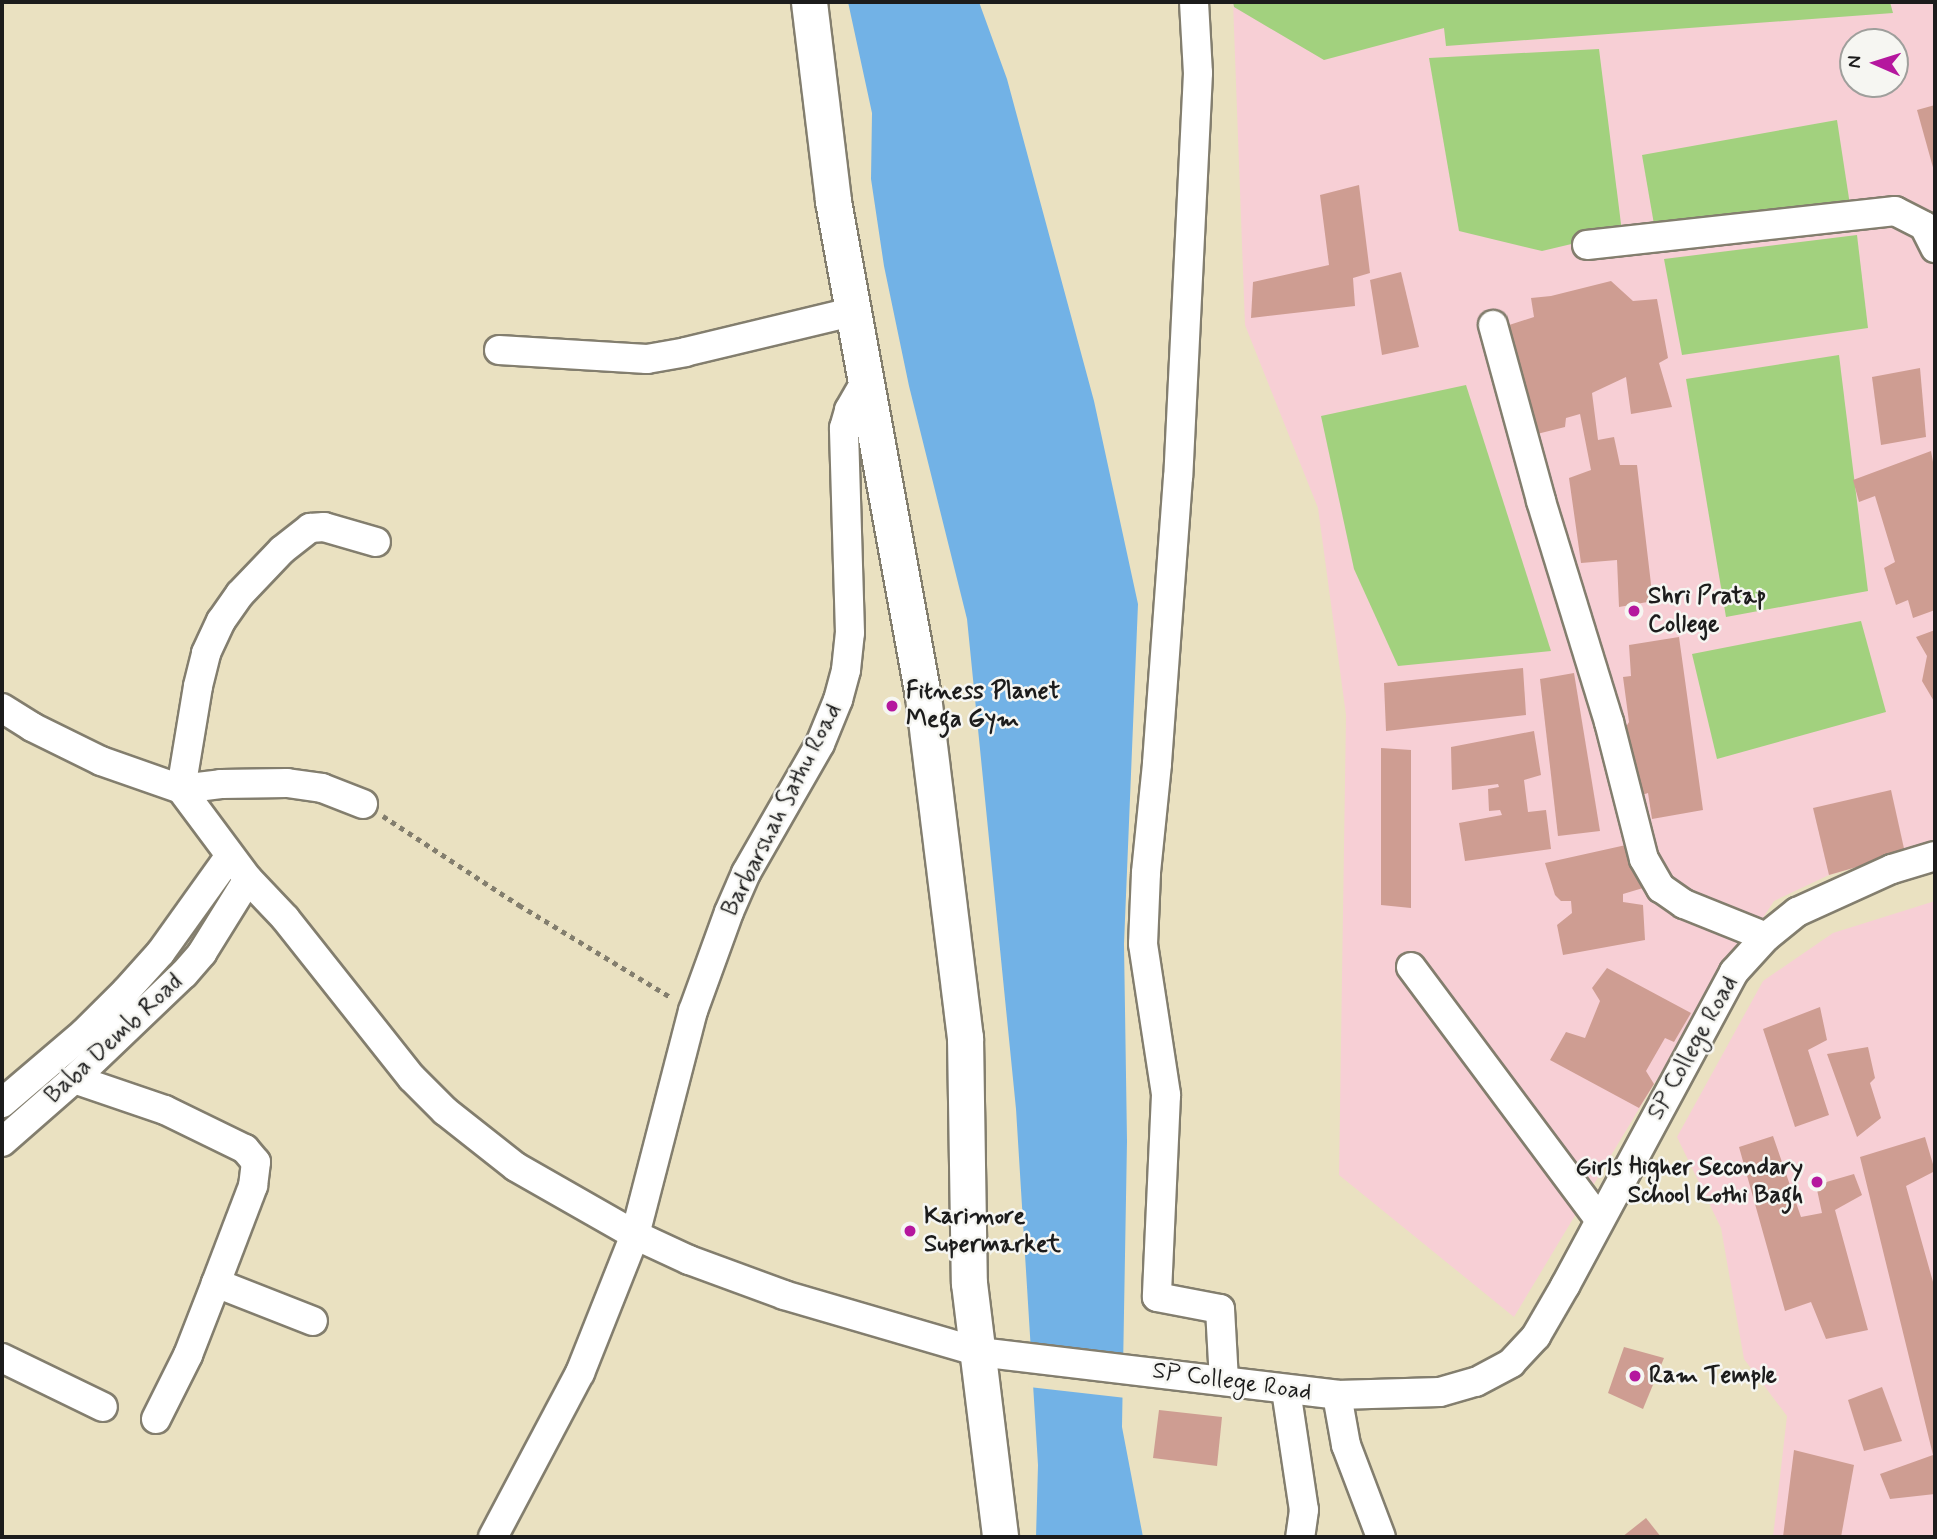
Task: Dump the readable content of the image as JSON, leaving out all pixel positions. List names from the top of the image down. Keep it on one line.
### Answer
{"streets":{"street":["Barbarshah Sathu Road","Baba Demb Road","SP College Road"]},"crossings":[["Barbarshah Sathu Road","SP College Road"],["Baba Demb Road","SP College Road"]],"places":["Shri Pratap College","Fitness Planet Mega Gym","Girls Higher Secondary School Kothi Bagh","Karimore Supermarket","Ram Temple"],"north":"left"}
